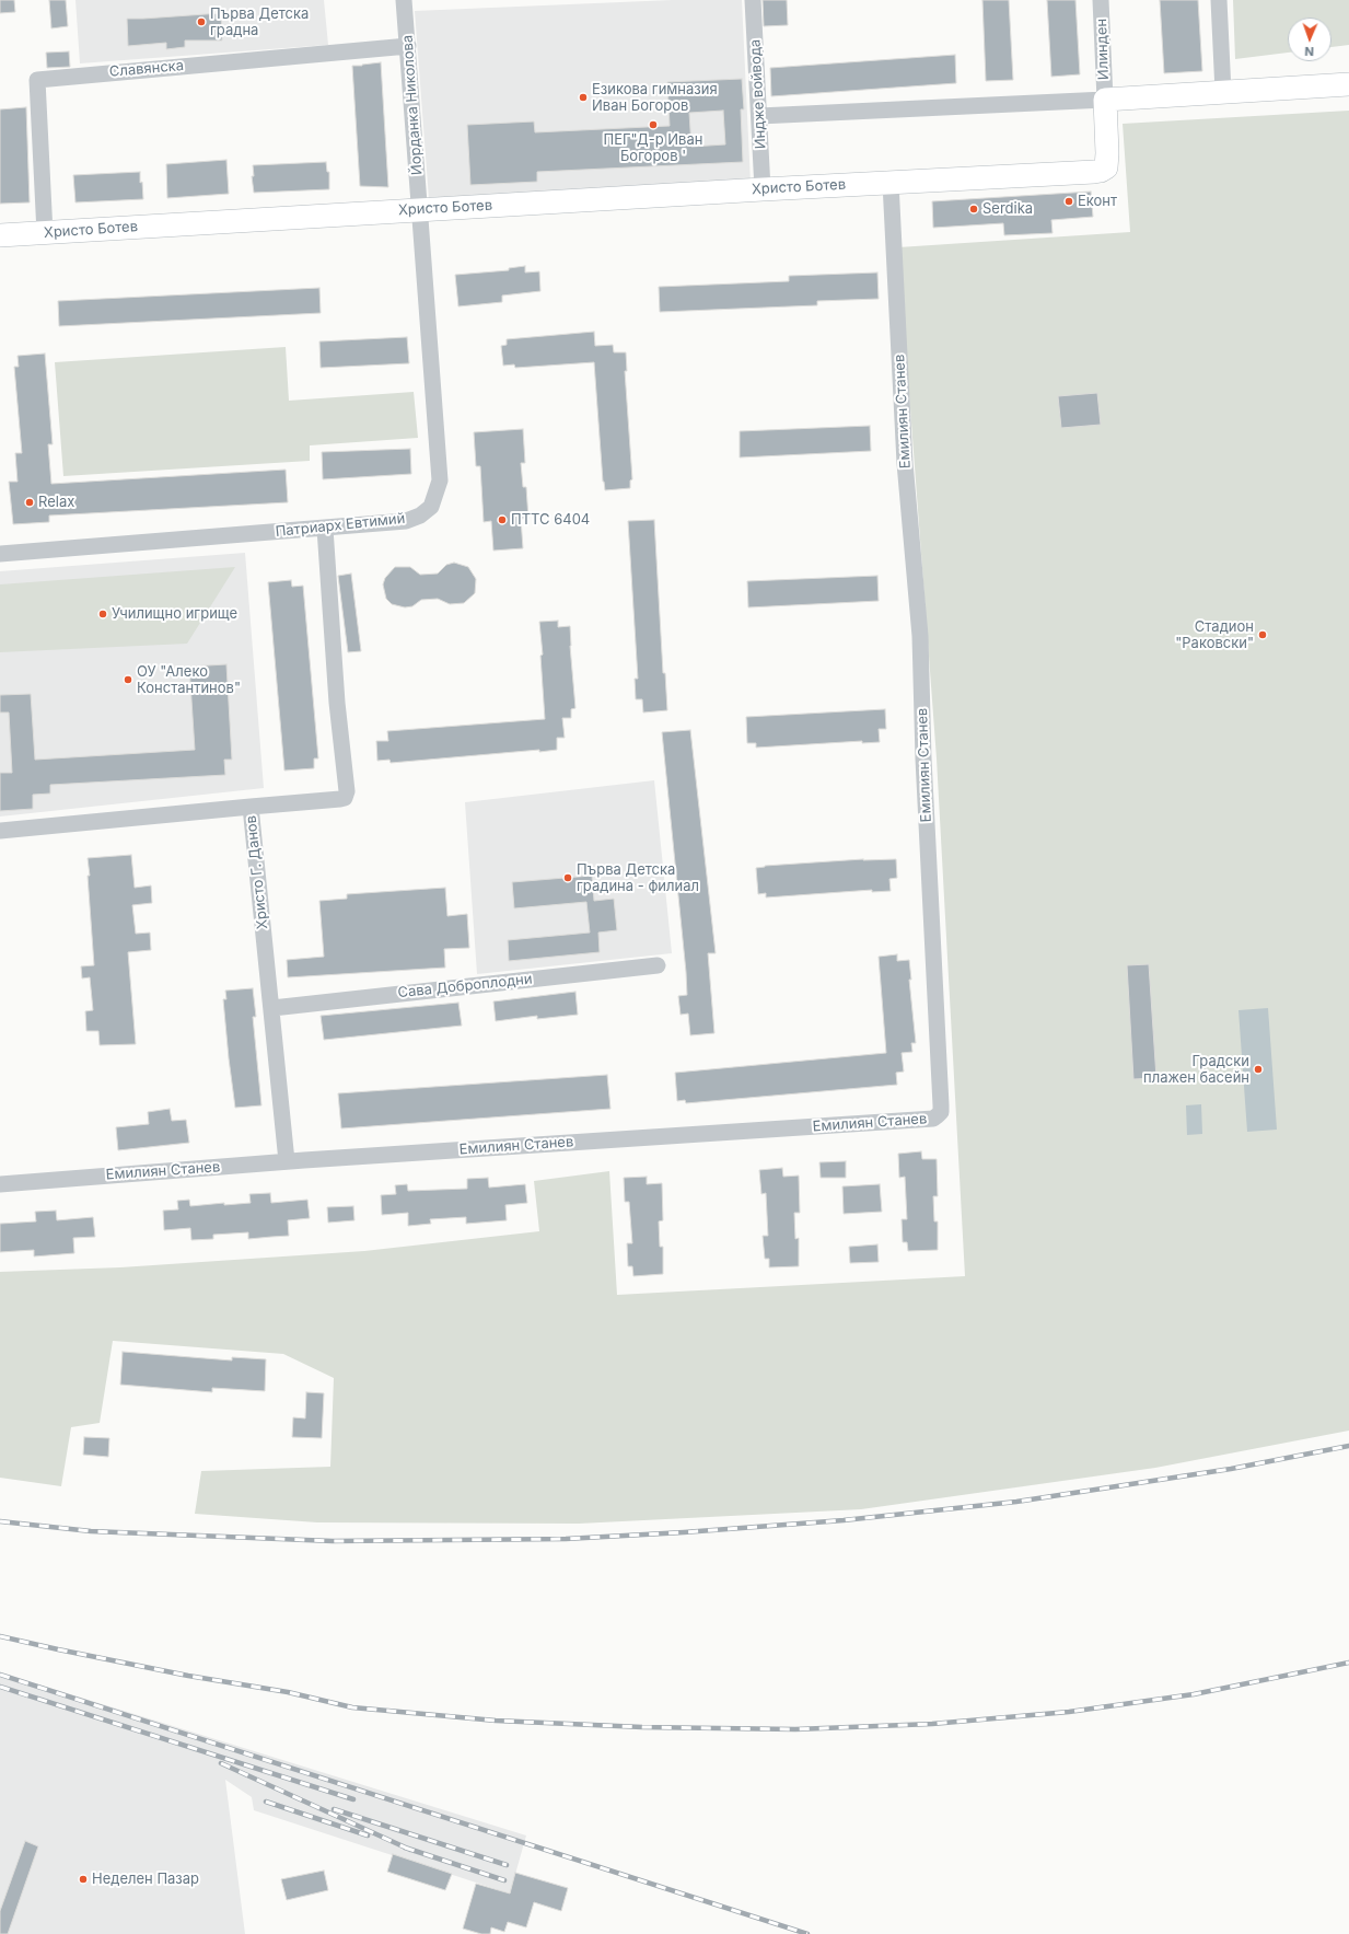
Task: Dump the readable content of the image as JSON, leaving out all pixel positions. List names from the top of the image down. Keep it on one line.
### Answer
{"streets":{"street":["Илинден","Славянска","Индже войвода","Йорданка Николова","Христо Ботев","Емилиян Станев","Патриарх Евтимий","Христо Г. Данов","Сава Доброплодни"]},"crossings":[["Илинден","Христо Ботев"],["Славянска","Йорданка Николова"],["Славянска","Христо Ботев"],["Индже войвода","Христо Ботев"],["Йорданка Николова","Христо Ботев"],["Йорданка Николова","Патриарх Евтимий"],["Христо Ботев","Емилиян Станев"],["Христо Ботев","Патриарх Евтимий"],["Емилиян Станев","Христо Г. Данов"],["Христо Г. Данов","Сава Доброплодни"]],"places":["Първа Детска градна","Езикова гимназия Иван Богоров","ПЕГ\"Д-р Иван Богоров '","Еконт","Serdika","Relax","ПТТС 6404","Училищно игрище","Стадион \"Раковски\"","ОУ \"Алеко Константинов\"","Първа Детска градина - филиал","Градски плажен басейн","Неделен Пазар"],"north":"bottom"}
